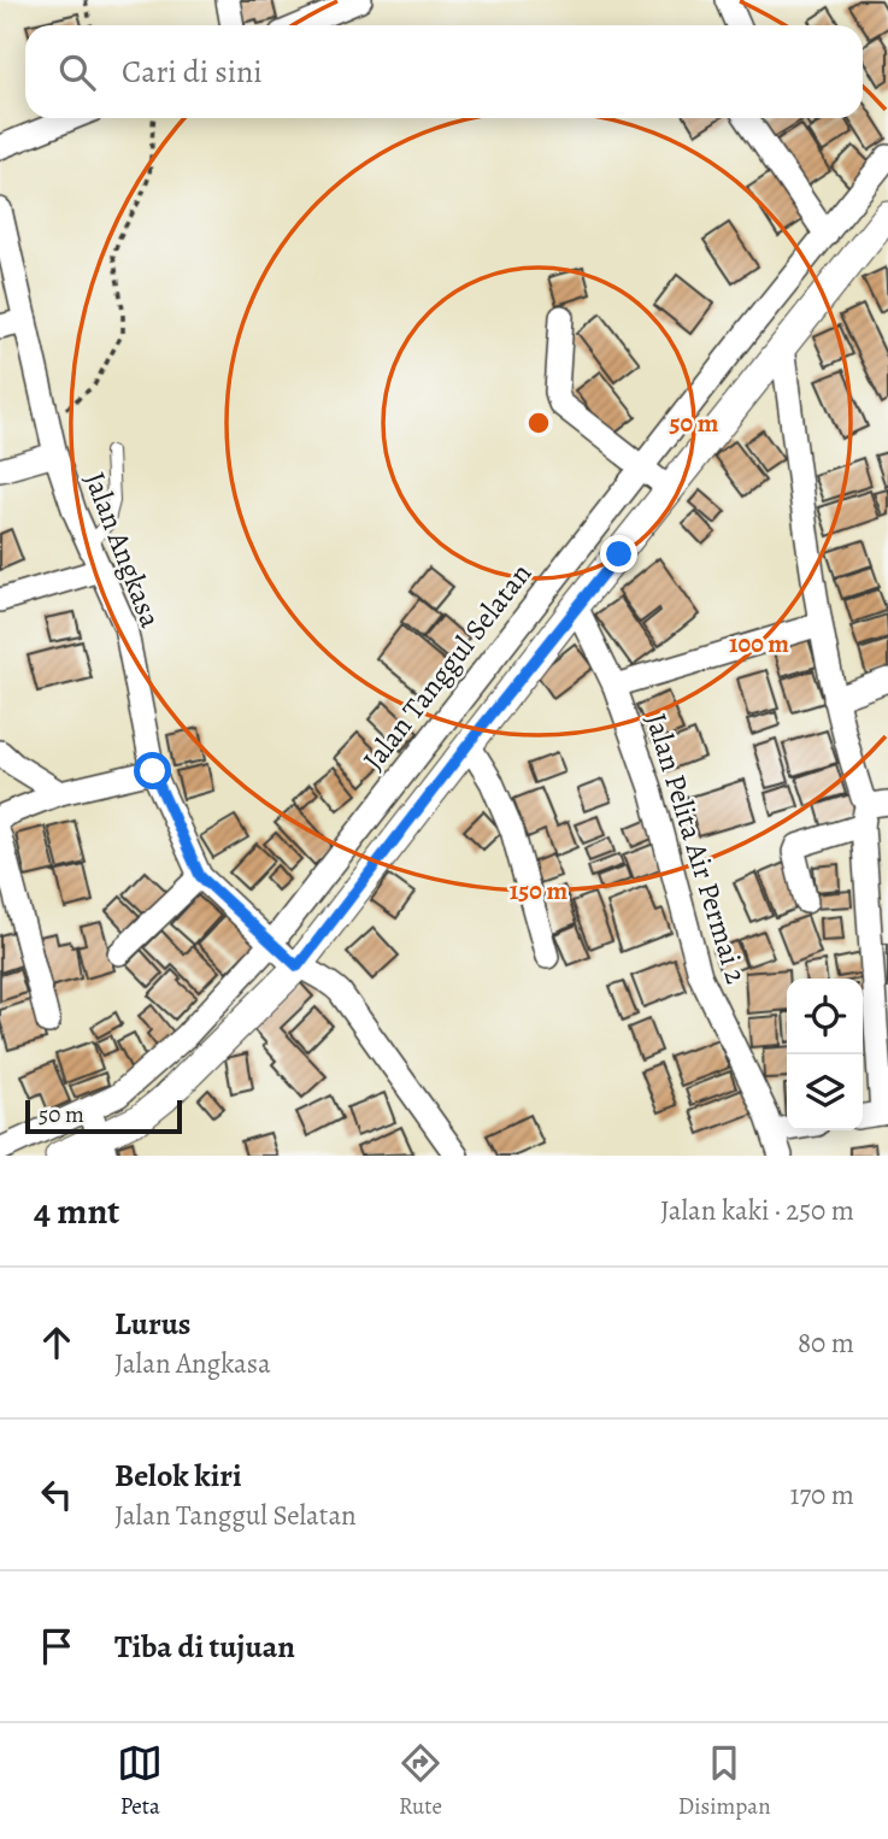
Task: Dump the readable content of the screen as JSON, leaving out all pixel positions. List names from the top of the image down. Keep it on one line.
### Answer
{"streets":{"street":["Jalan Angkasa","Jalan Tanggul Selatan","Jalan Pelita Air Permai 2"]},"crossings":[["Jalan Angkasa","Jalan Tanggul Selatan"],["Jalan Tanggul Selatan","Jalan Pelita Air Permai 2"]],"scale_bar":"50 m","page":{"search":"Cari di sini","scale":"50 m","heading":["4 mnt","Jalan kaki · 250 m"],"list":[["Lurus","Jalan Angkasa","80 m"],["Belok kiri","Jalan Tanggul Selatan","170 m"],"Tiba di tujuan"],"nav":["Peta","Rute","Disimpan"]},"rings":["50 m","100 m","150 m"]}
